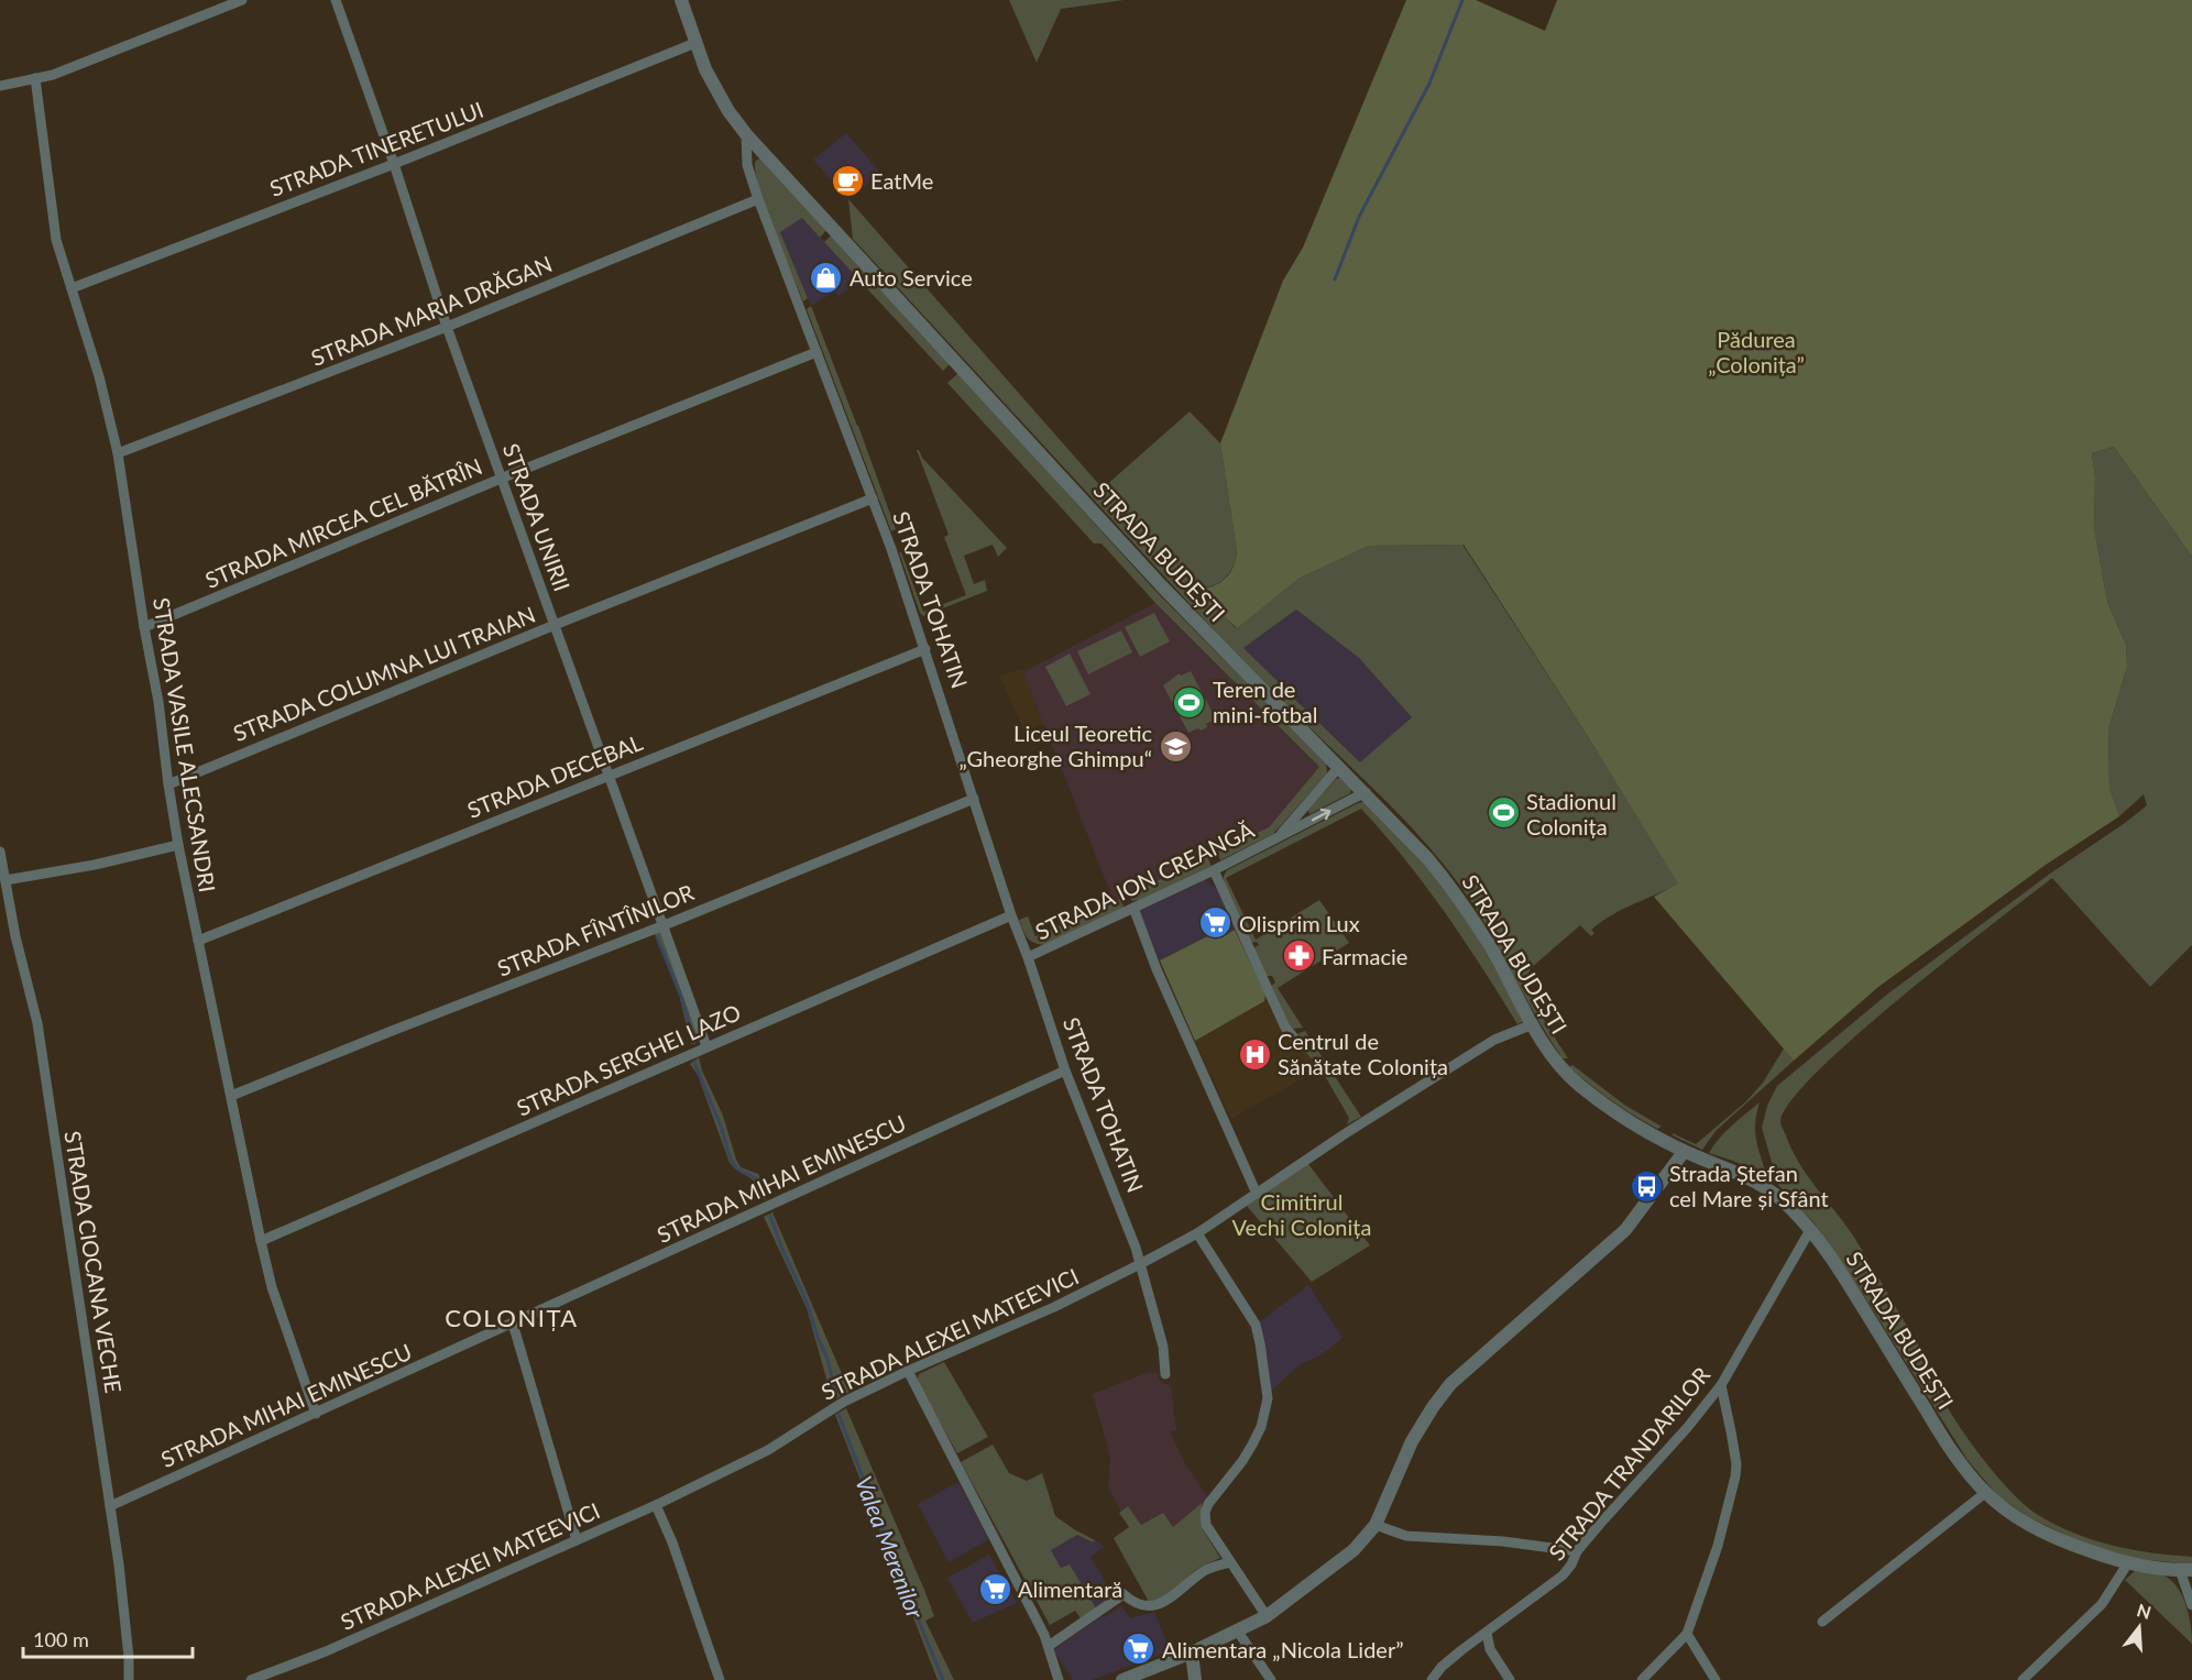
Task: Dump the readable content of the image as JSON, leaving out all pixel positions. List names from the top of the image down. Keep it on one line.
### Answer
{"streets":{"street":["STRADA TINERETULUI","STRADA MARIA DRĂGAN","STRADA UNIRII","STRADA MIRCEA CEL BĂTRÎN","STRADA BUDEȘTI","STRADA TOHATIN","STRADA COLUMNA LUI TRAIAN","STRADA VASILE ALECSANDRI","STRADA DECEBAL","STRADA ION CREANGĂ","STRADA FÎNTÎNILOR","STRADA SERGHEI LAZO","STRADA MIHAI EMINESCU","STRADA CIOCANA VECHE","STRADA ALEXEI MATEEVICI","STRADA TRANDARILOR"]},"crossings":[["STRADA TINERETULUI","STRADA UNIRII"],["STRADA TINERETULUI","STRADA VASILE ALECSANDRI"],["STRADA MARIA DRĂGAN","STRADA UNIRII"],["STRADA MARIA DRĂGAN","STRADA TOHATIN"],["STRADA MARIA DRĂGAN","STRADA VASILE ALECSANDRI"],["STRADA UNIRII","STRADA MIRCEA CEL BĂTRÎN"],["STRADA UNIRII","STRADA COLUMNA LUI TRAIAN"],["STRADA UNIRII","STRADA DECEBAL"],["STRADA UNIRII","STRADA FÎNTÎNILOR"],["STRADA UNIRII","STRADA SERGHEI LAZO"],["STRADA MIRCEA CEL BĂTRÎN","STRADA TOHATIN"],["STRADA MIRCEA CEL BĂTRÎN","STRADA VASILE ALECSANDRI"],["STRADA BUDEȘTI","STRADA TOHATIN"],["STRADA BUDEȘTI","STRADA ION CREANGĂ"],["STRADA BUDEȘTI","STRADA ALEXEI MATEEVICI"],["STRADA BUDEȘTI","STRADA TRANDARILOR"],["STRADA TOHATIN","STRADA COLUMNA LUI TRAIAN"],["STRADA TOHATIN","STRADA DECEBAL"],["STRADA TOHATIN","STRADA ION CREANGĂ"],["STRADA TOHATIN","STRADA FÎNTÎNILOR"],["STRADA TOHATIN","STRADA SERGHEI LAZO"],["STRADA TOHATIN","STRADA MIHAI EMINESCU"],["STRADA TOHATIN","STRADA ALEXEI MATEEVICI"],["STRADA COLUMNA LUI TRAIAN","STRADA VASILE ALECSANDRI"],["STRADA VASILE ALECSANDRI","STRADA DECEBAL"],["STRADA VASILE ALECSANDRI","STRADA FÎNTÎNILOR"],["STRADA VASILE ALECSANDRI","STRADA SERGHEI LAZO"],["STRADA VASILE ALECSANDRI","STRADA MIHAI EMINESCU"],["STRADA MIHAI EMINESCU","STRADA CIOCANA VECHE"]],"districts":["COLONIȚA"],"water":["Valea Merenilor"],"parks":["Pădurea „Colonița”","Cimitirul Vechi Colonița"],"places":{"cafe":["EatMe"],"shop":["Auto Service"],"sports":["Teren de mini-fotbal","Stadionul Colonița"],"school or university":["Liceul Teoretic „Gheorghe Ghimpu“"],"supermarket":["Olisprim Lux","Alimentară","Alimentara „Nicola Lider”"],"pharmacy":["Farmacie"],"hospital":["Centrul de Sănătate Colonița"],"bus stop":["Strada Ștefan cel Mare și Sfânt"]},"scale_bar":"100 m","north":"top"}
